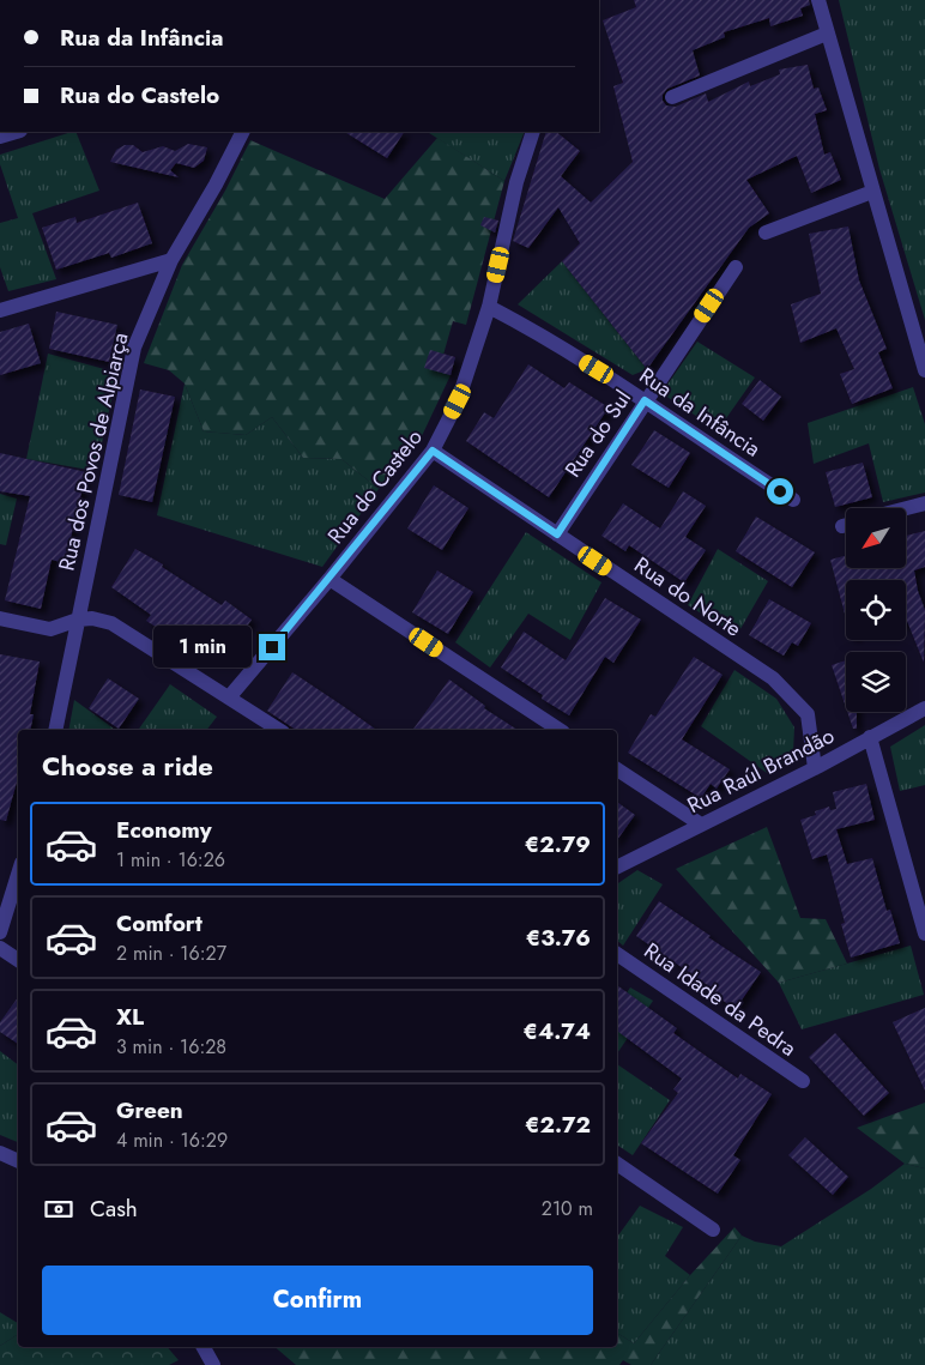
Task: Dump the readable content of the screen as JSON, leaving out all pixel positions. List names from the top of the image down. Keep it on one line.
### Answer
{"streets":{"street":["Rua da Infância","Rua do Sul","Rua dos Povos de Alpiarça","Rua do Castelo","Rua do Norte","Rua Raúl Brandão","Rua Idade da Pedra"]},"crossings":[["Rua da Infância","Rua do Sul"],["Rua da Infância","Rua do Castelo"],["Rua do Sul","Rua do Norte"],["Rua do Castelo","Rua do Norte"],["Rua do Norte","Rua Raúl Brandão"]],"north":"bottom left","page":{"banner":["Rua da Infância","Rua do Castelo"],"bubble":"1 min","heading":"Choose a ride","list":[{"name":"Economy","note":"1 min · 16:26","value":"€2.79"},{"name":"Comfort","note":"2 min · 16:27","value":"€3.76"},{"name":"XL","note":"3 min · 16:28","value":"€4.74"},{"name":"Green","note":"4 min · 16:29","value":"€2.72"}],"pay":["Cash","210 m"],"buttons":"Confirm"}}
